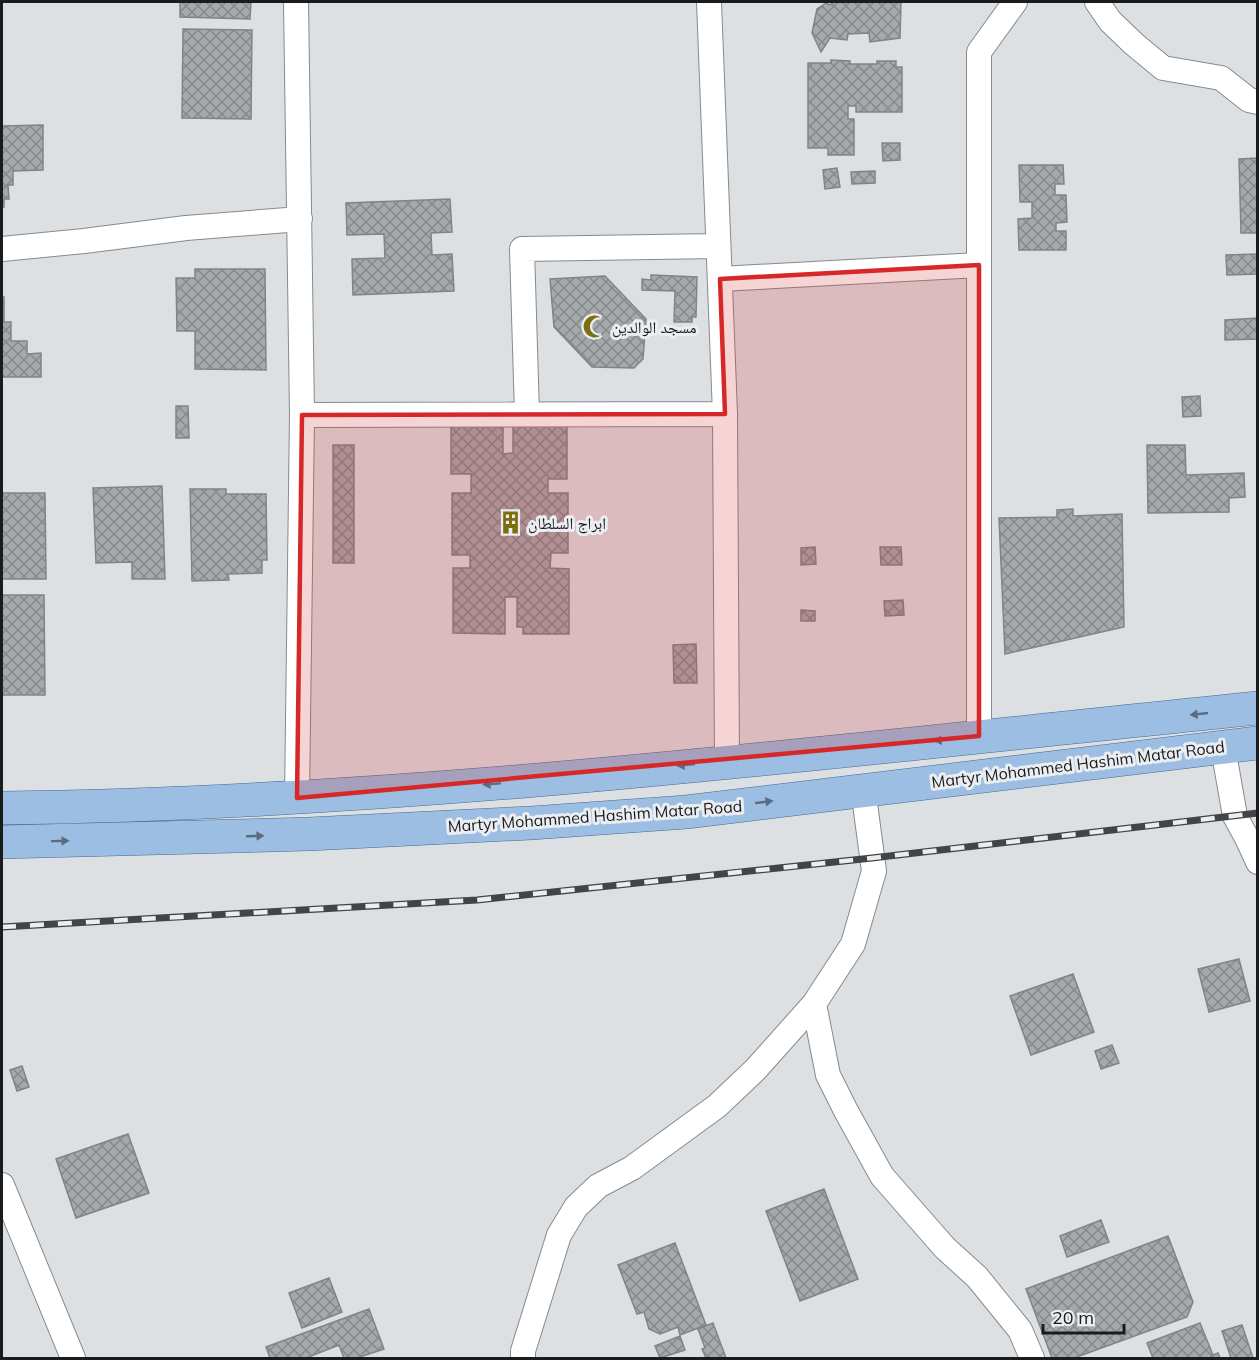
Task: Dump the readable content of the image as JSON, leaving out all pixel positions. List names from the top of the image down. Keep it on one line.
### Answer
{"streets":{"main road":["Martyr Mohammed Hashim Matar Road"]},"places":{"mosque":["مسجد الوالدين"],"building":["ابراج السلطان"]},"scale_bar":"20 m"}
